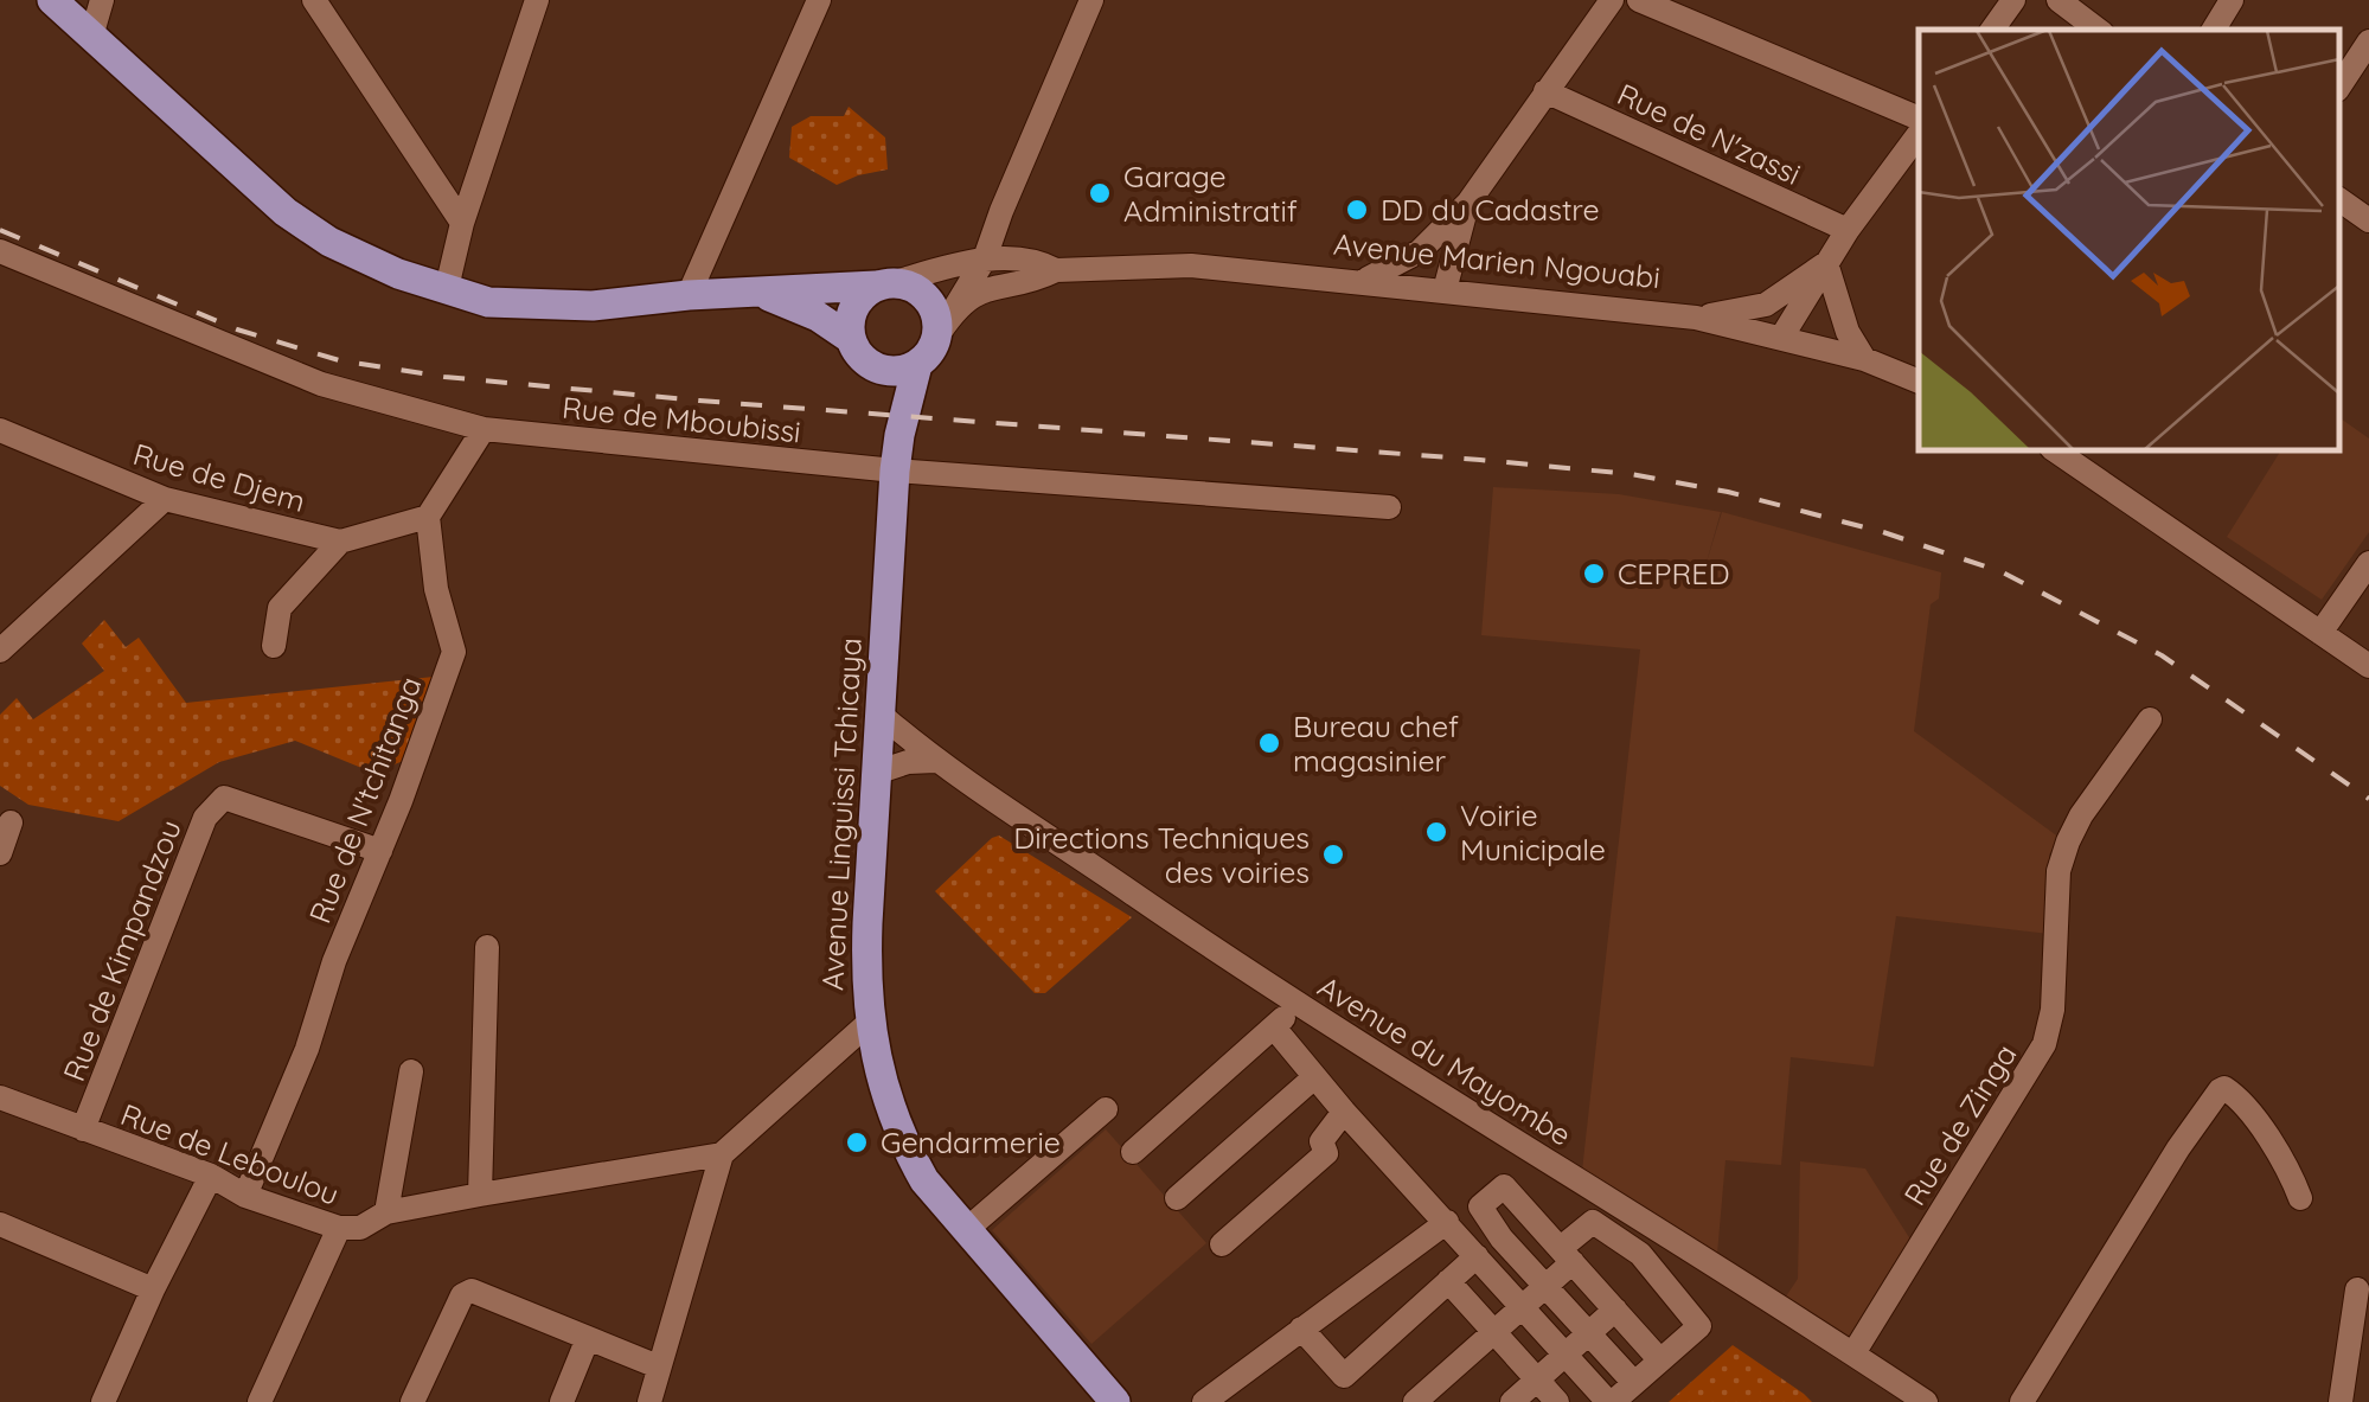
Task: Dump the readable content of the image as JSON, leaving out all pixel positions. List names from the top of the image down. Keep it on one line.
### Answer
{"streets":{"main road":["Avenue Marien Ngouabi","Avenue Linguissi Tchicaya"],"street":["Rue de N'zassi","Rue de Mboubissi","Rue de Djem","Rue de N'tchitanga","Rue de Kimpandzou","Avenue du Mayombe","Rue de Zinga","Rue de Leboulou"]},"crossings":[["Rue de Mboubissi","Avenue Linguissi Tchicaya"],["Rue de N'tchitanga","Rue de Kimpandzou"],["Rue de N'tchitanga","Rue de Leboulou"],["Avenue Linguissi Tchicaya","Avenue du Mayombe"],["Rue de Kimpandzou","Rue de Leboulou"],["Avenue du Mayombe","Rue de Zinga"]],"places":["Garage Administratif","DD du Cadastre","CEPRED","Bureau chef magasinier","Voirie Municipale","Directions Techniques des voiries","Gendarmerie"]}
